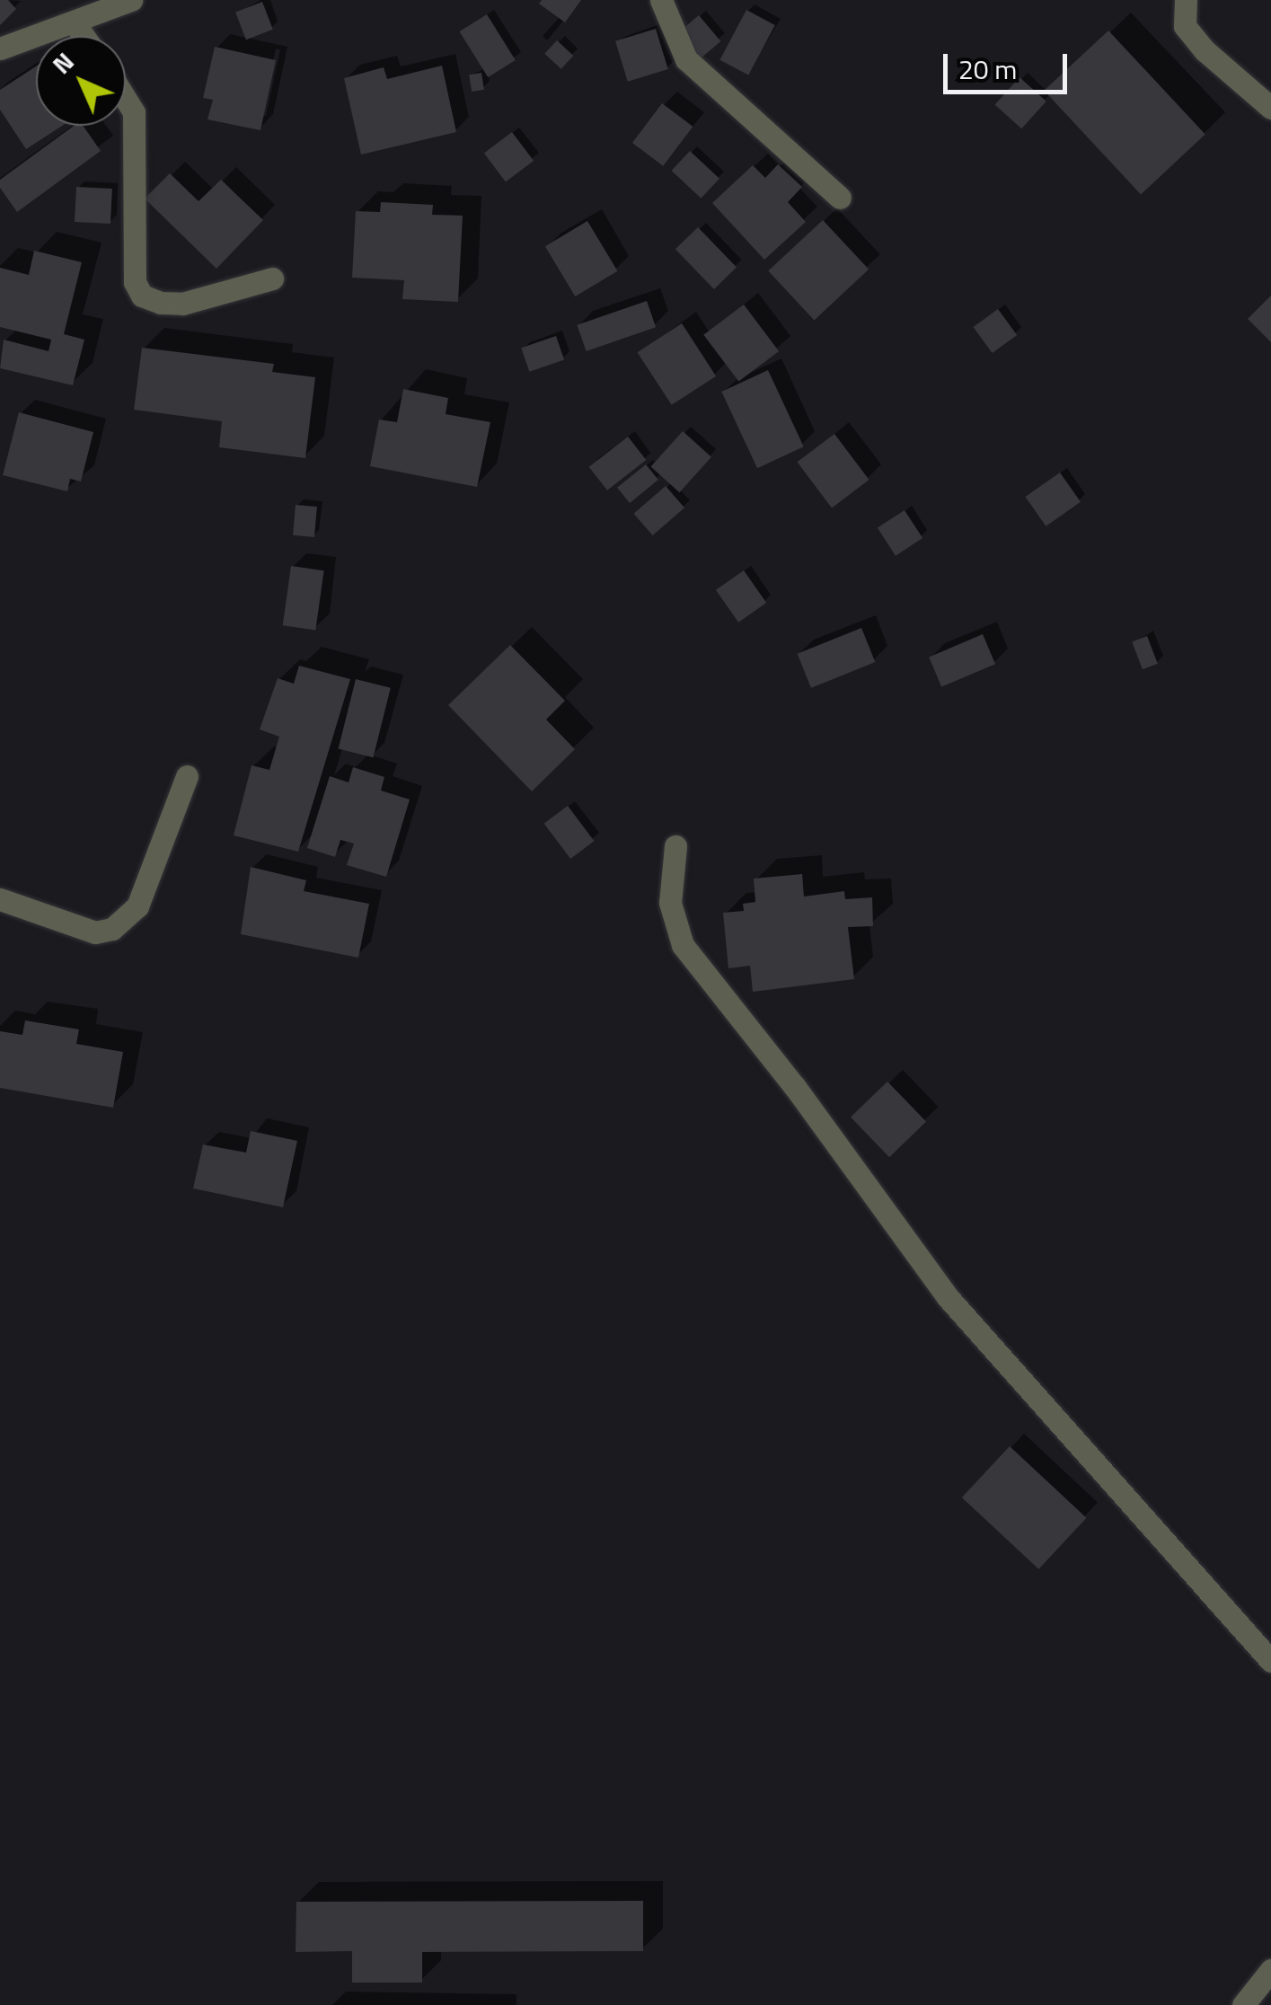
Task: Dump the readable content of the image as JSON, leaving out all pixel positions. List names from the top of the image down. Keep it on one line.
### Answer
{"scale_bar":"20 m","north":"top left"}
